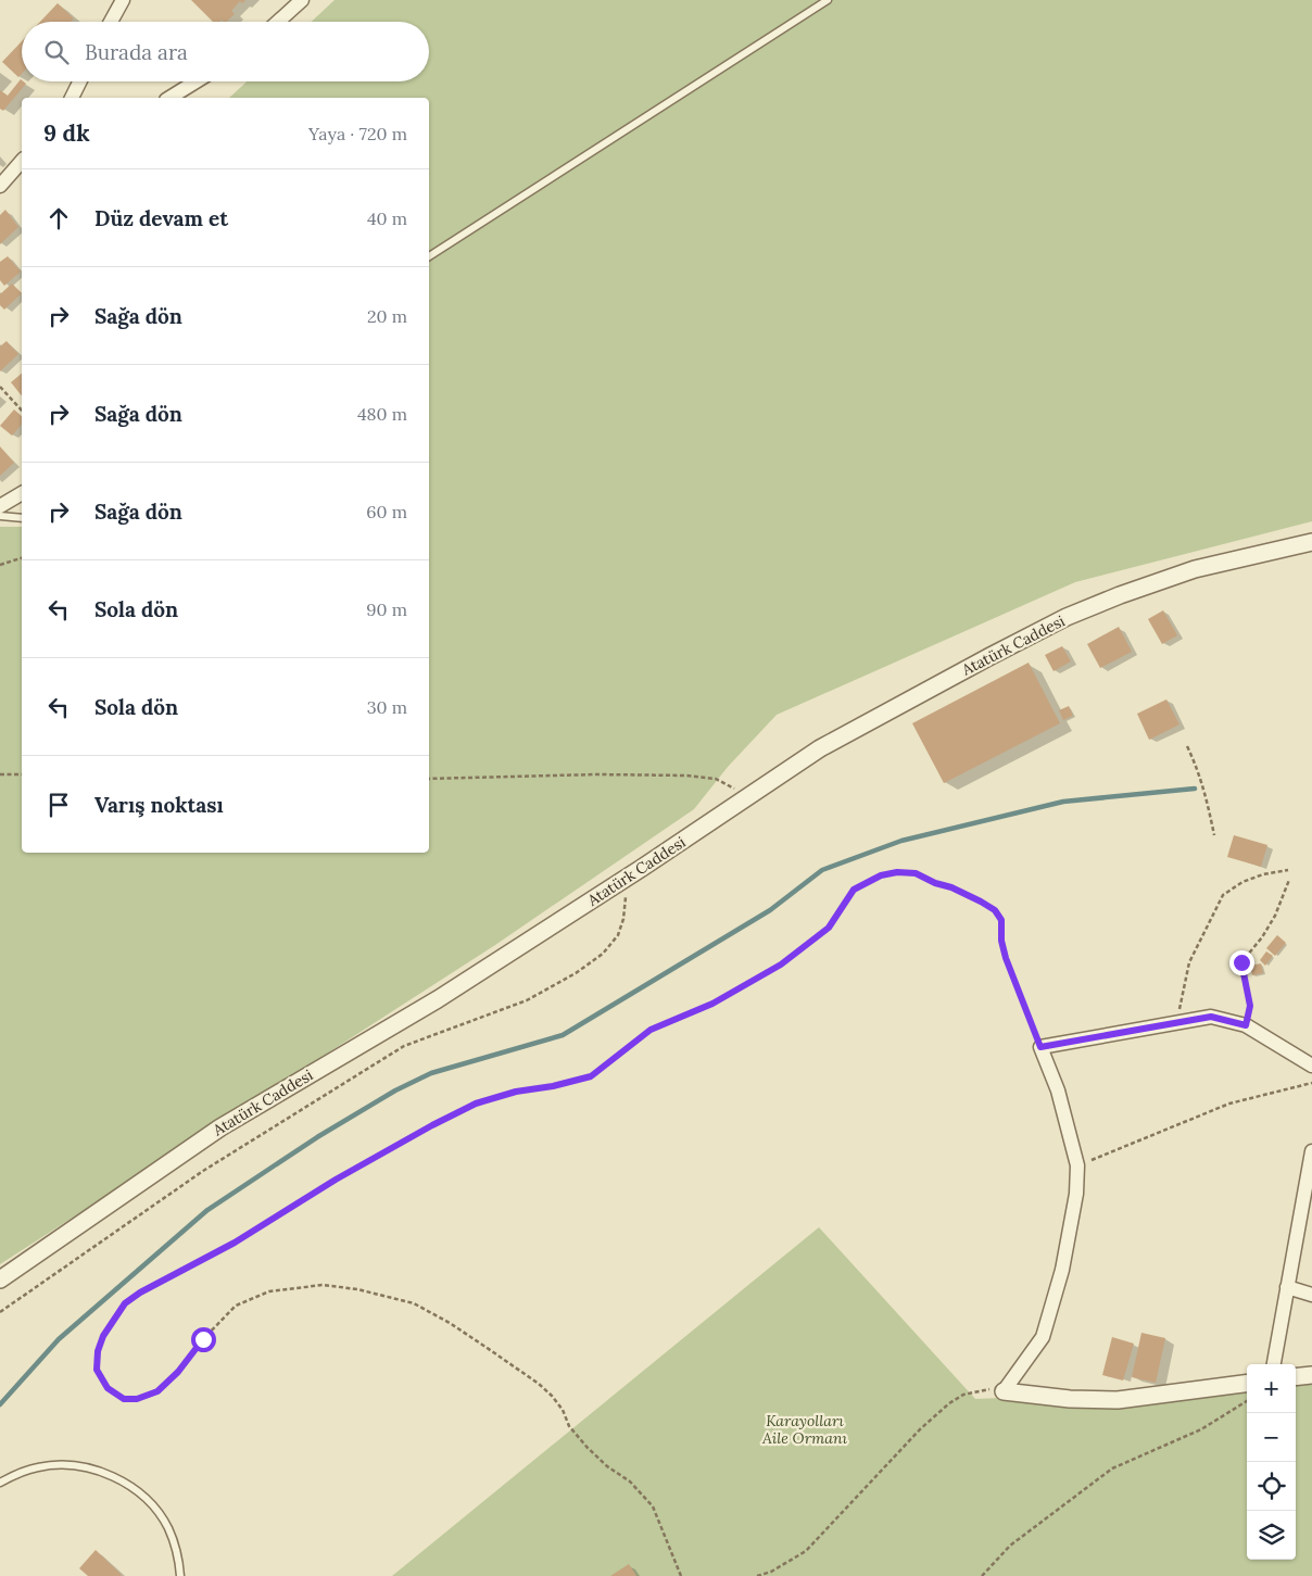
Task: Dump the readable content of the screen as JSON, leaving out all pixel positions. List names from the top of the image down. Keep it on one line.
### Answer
{"streets":{"street":["Atatürk Caddesi"]},"parks":["Karayolları Aile Ormanı"],"page":{"search":"Burada ara","heading":["9 dk","Yaya · 720 m"],"list":[["Düz devam et","40 m"],["Sağa dön","20 m"],["Sağa dön","480 m"],["Sağa dön","60 m"],["Sola dön","90 m"],["Sola dön","30 m"],"Varış noktası"],"map_buttons":["+","−"]}}
